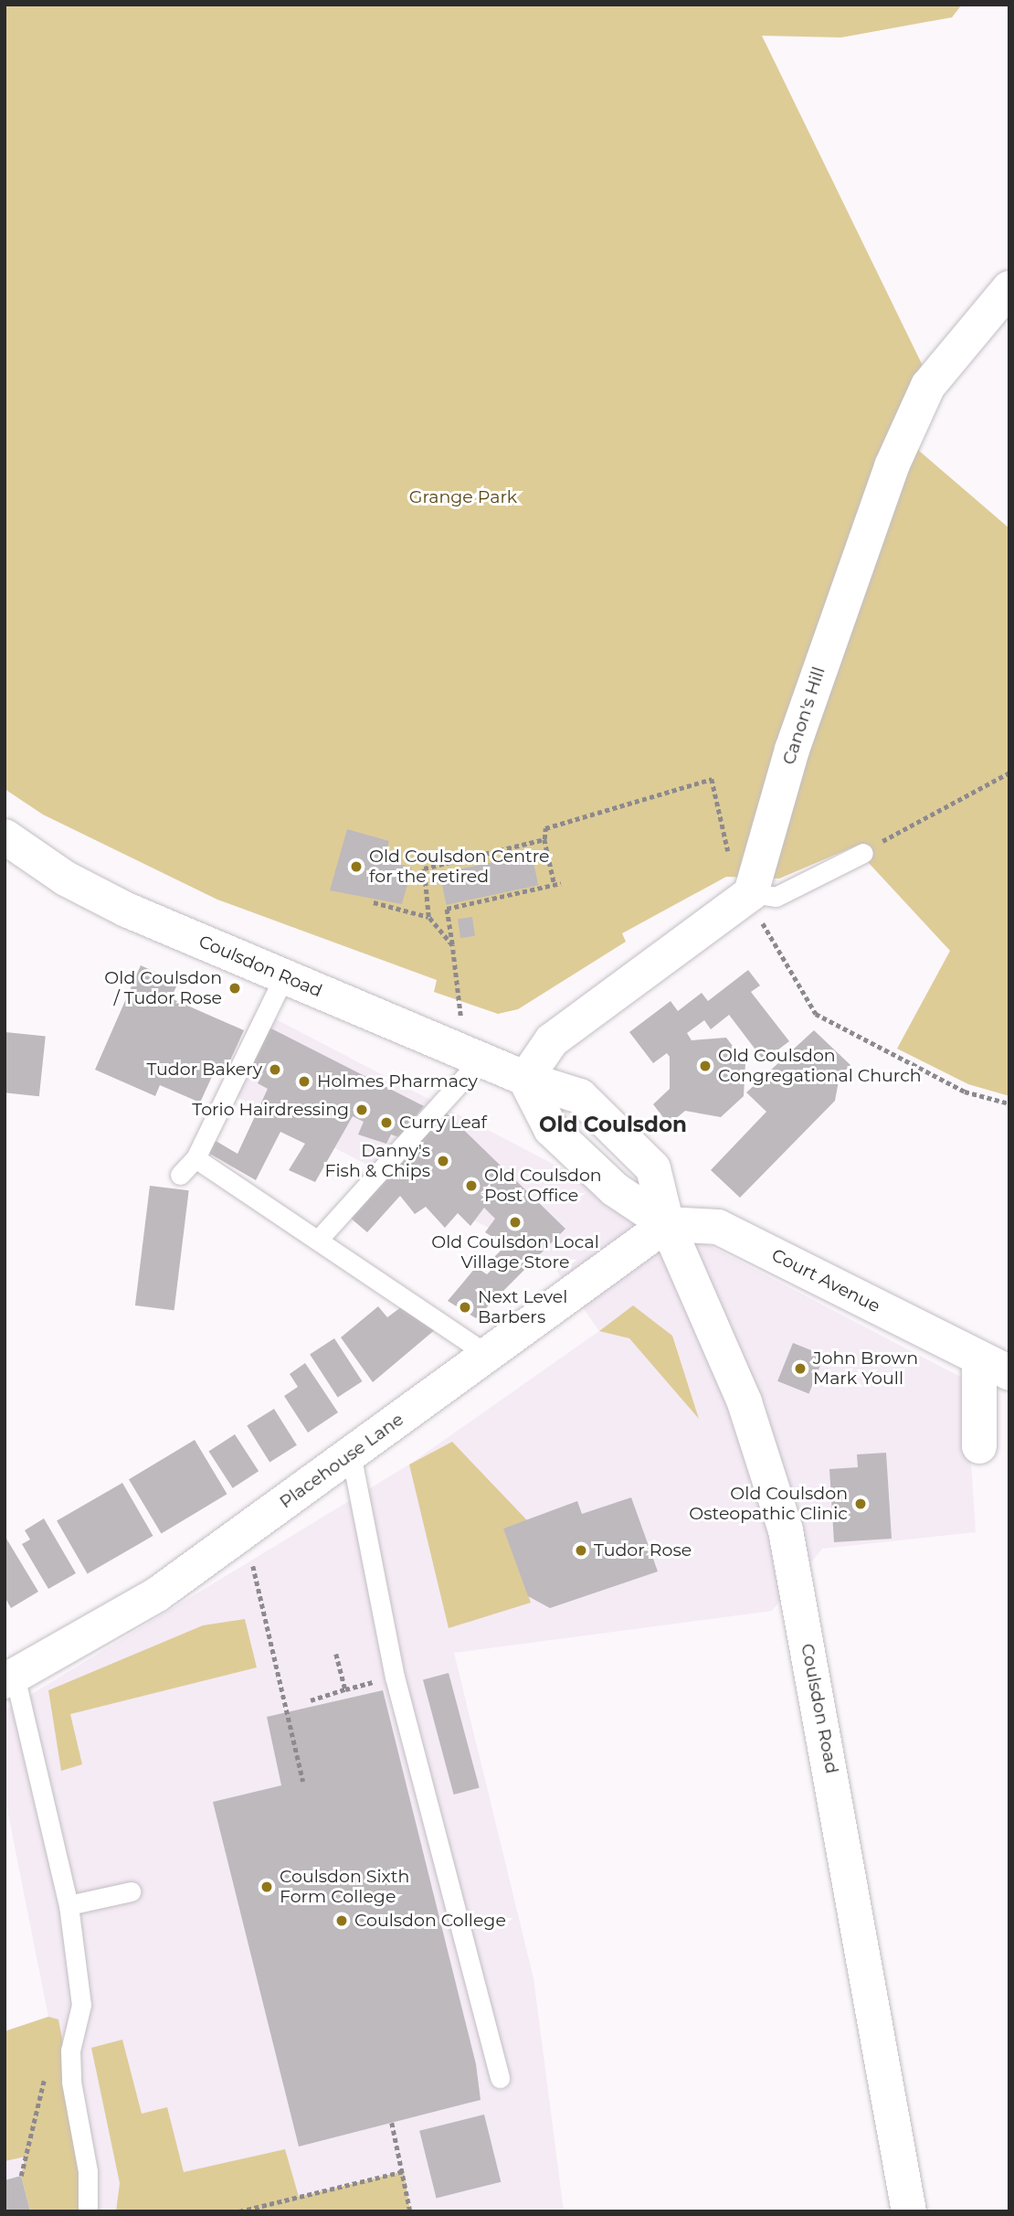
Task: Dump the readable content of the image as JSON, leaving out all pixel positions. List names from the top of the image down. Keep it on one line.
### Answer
{"streets":{"street":["Canon's Hill","Coulsdon Road","Court Avenue","Placehouse Lane"]},"crossings":[["Coulsdon Road","Court Avenue"],["Coulsdon Road","Placehouse Lane"],["Court Avenue","Placehouse Lane"]],"districts":["Old Coulsdon"],"parks":["Grange Park"],"places":["Old Coulsdon Centre for the retired","Old Coulsdon / Tudor Rose","Old Coulsdon Congregational Church","Tudor Bakery","Holmes Pharmacy","Torio Hairdressing","Curry Leaf","Danny's Fish & Chips","Old Coulsdon Post Office","Old Coulsdon Local Village Store","Next Level Barbers","John Brown Mark Youll","Old Coulsdon Osteopathic Clinic","Tudor Rose","Coulsdon Sixth Form College","Coulsdon College"]}
